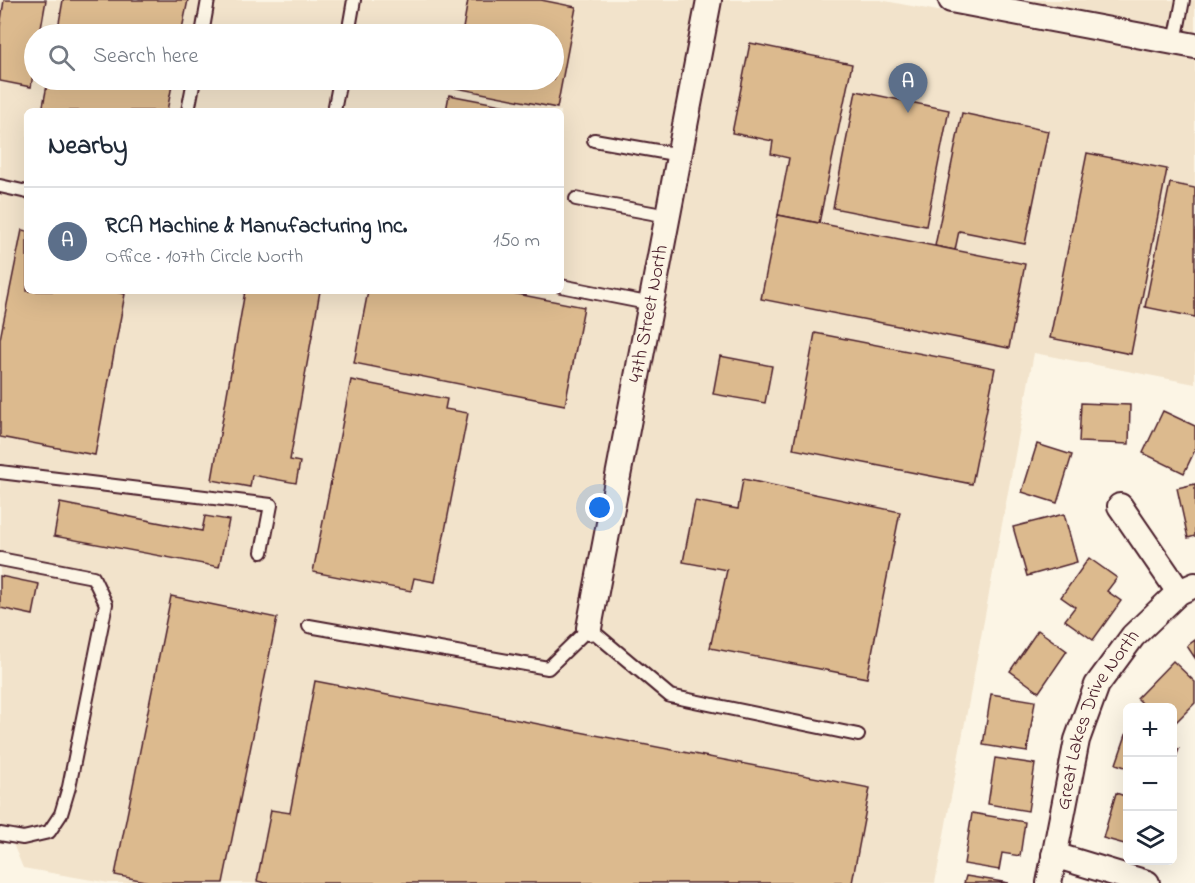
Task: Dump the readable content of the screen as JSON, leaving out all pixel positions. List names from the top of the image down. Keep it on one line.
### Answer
{"streets":{"street":["47th Street North","Great Lakes Drive North"]},"page":{"search":"Search here","pins":"A","heading":"Nearby","list":[{"mark":"A","name":"RCA Machine & Manufacturing Inc.","note":"Office · 107th Circle North","value":"150 m"}],"map_buttons":["+","−"]}}
